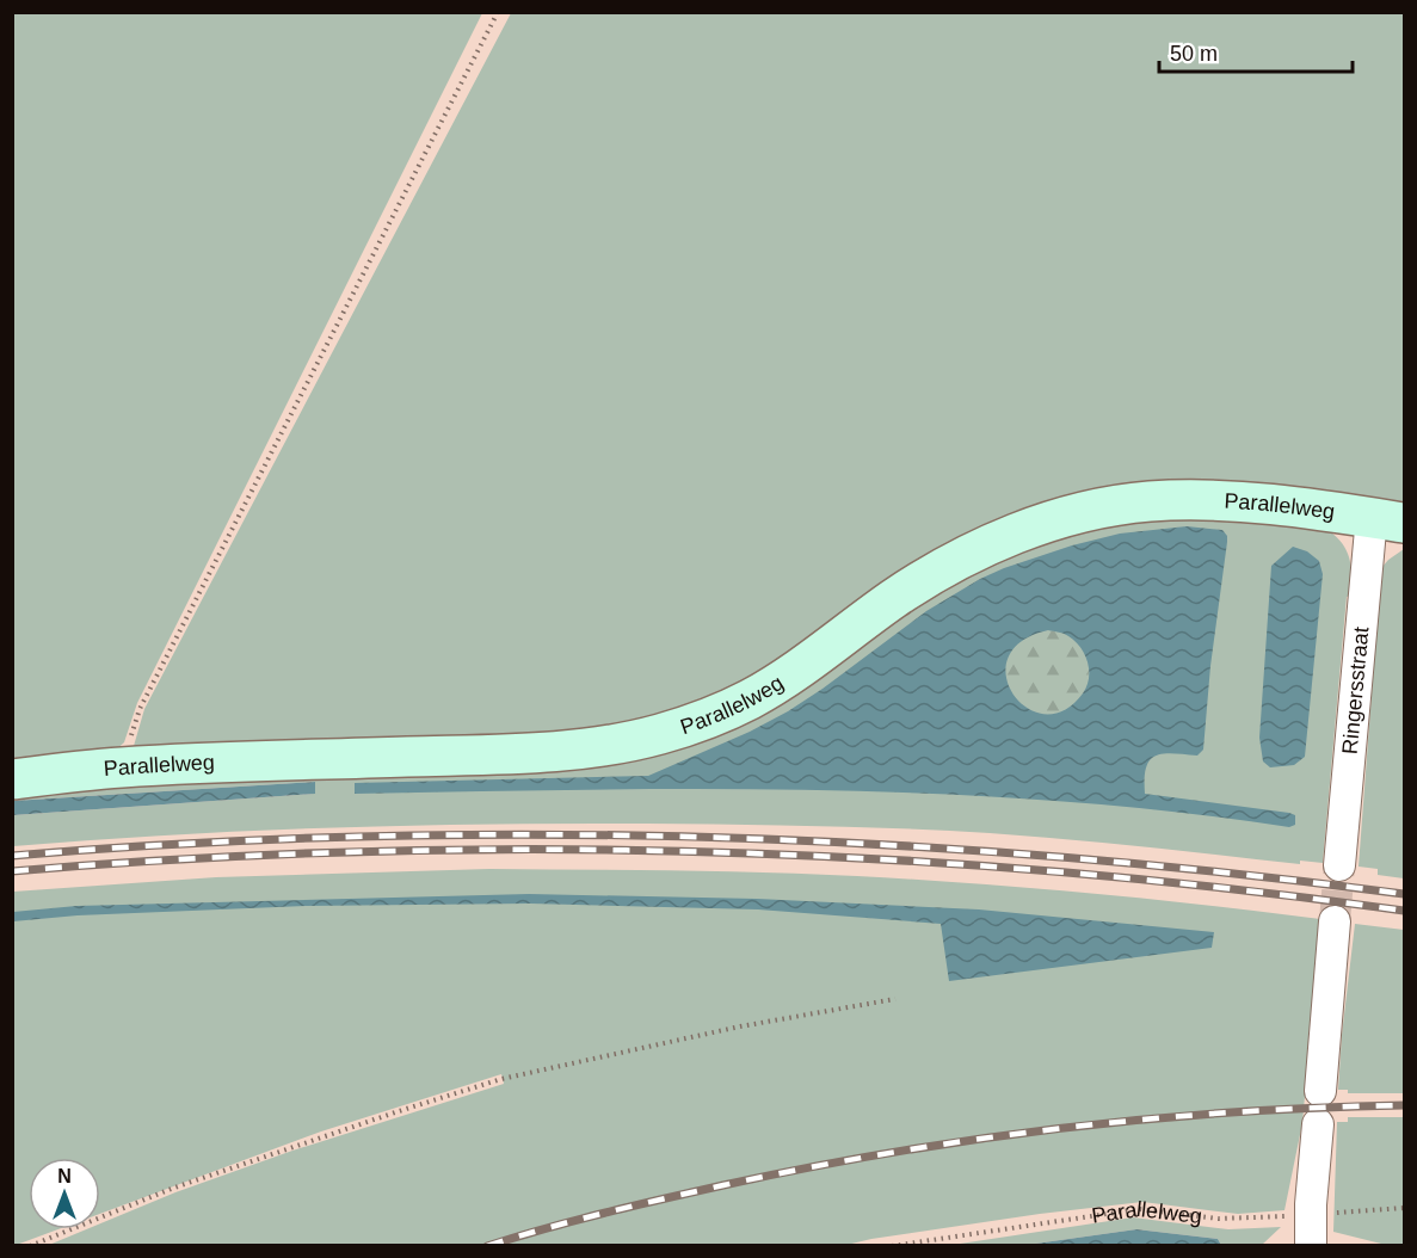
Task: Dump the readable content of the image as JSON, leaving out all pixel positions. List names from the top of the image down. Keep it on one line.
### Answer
{"streets":{"street":["Parallelweg","Ringersstraat"]},"crossings":[["Parallelweg","Ringersstraat"]],"scale_bar":"50 m","north":"top"}
